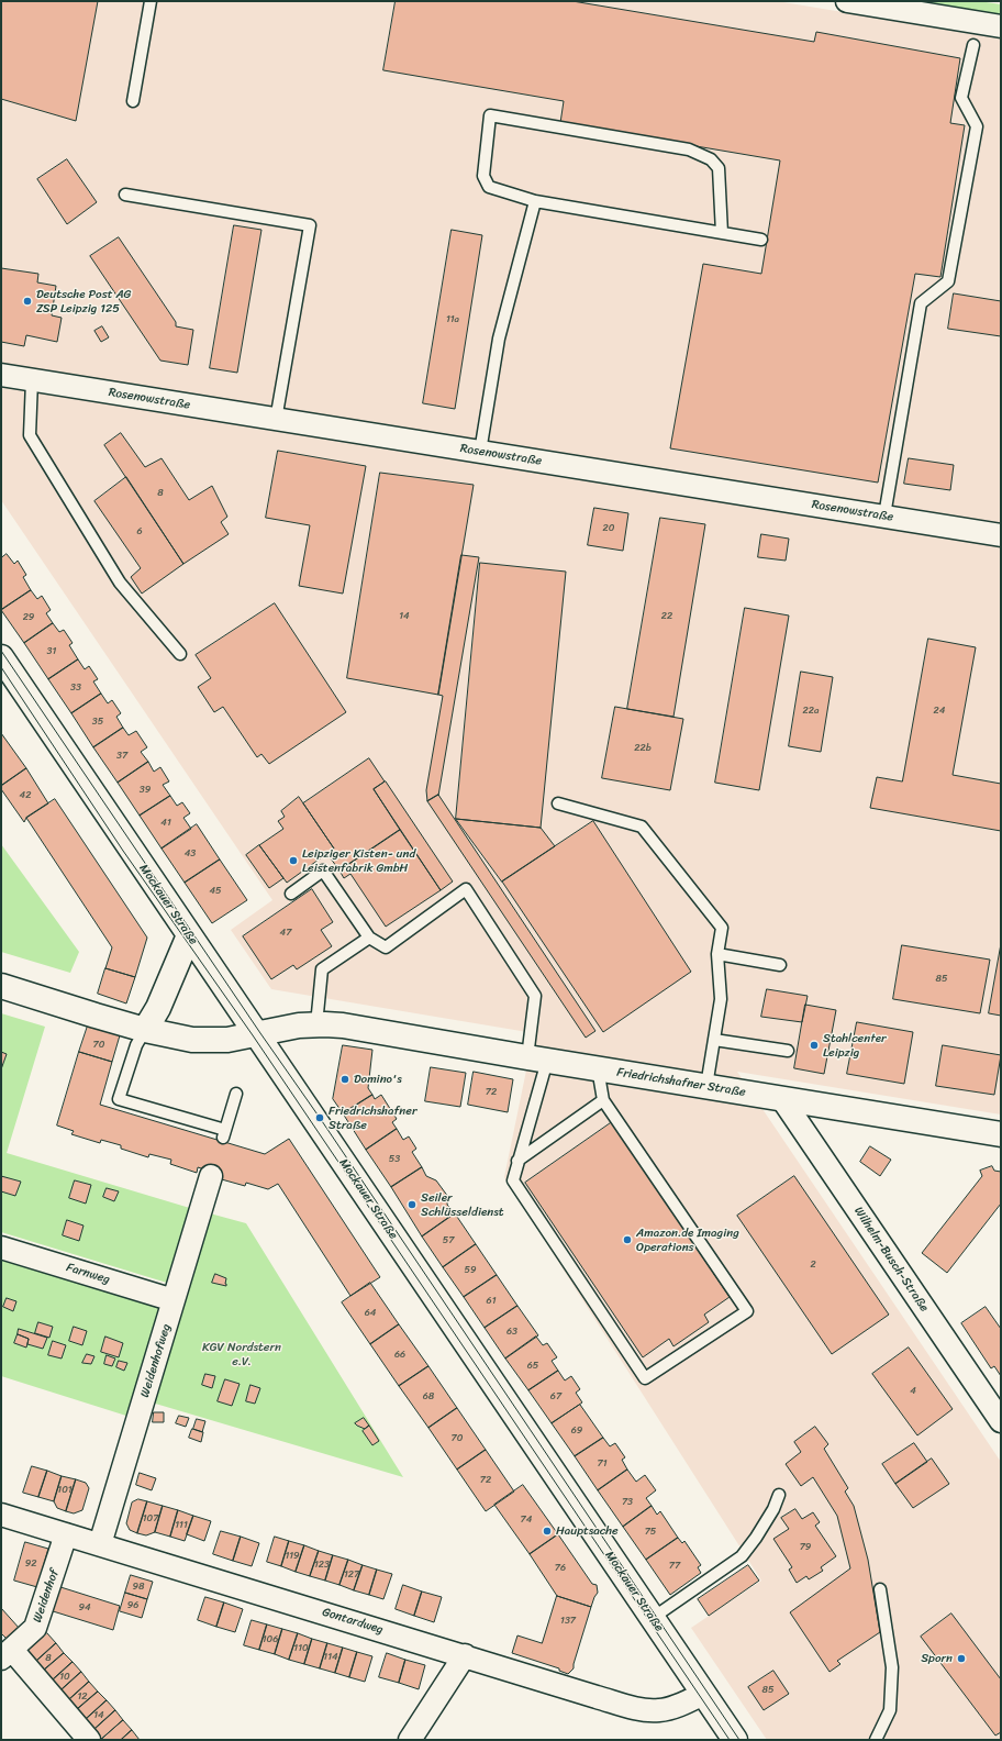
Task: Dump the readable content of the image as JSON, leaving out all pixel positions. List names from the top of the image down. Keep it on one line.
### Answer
{"streets":{"main road":["Mockauer Straße","Friedrichshafner Straße"],"street":["Rosenowstraße","Wilhelm-Busch-Straße","Farnweg","Weidenhofweg","Weidenhof","Gontardweg"]},"crossings":[["Mockauer Straße","Friedrichshafner Straße"],["Mockauer Straße","Gontardweg"],["Friedrichshafner Straße","Wilhelm-Busch-Straße"],["Farnweg","Weidenhofweg"],["Weidenhofweg","Gontardweg"],["Weidenhof","Gontardweg"]],"parks":["KGV Nordstern e.V."],"places":["Deutsche Post AG ZSP Leipzig 125","Leipziger Kisten- und Leistenfabrik GmbH","Stahlcenter Leipzig","Domino's","Friedrichshafner Straße","Seiler Schlüsseldienst","Amazon.de Imaging Operations","Hauptsache","Sporn"],"house_numbers":["11a","8","20","6","14","22","29","31","33","22a","24","35","22b","37","39","42","41","43","45","47","85","70","72","53","57","2","59","61","64","63","66","65","4","68","67","69","70","71","72","101","73","107","74","111","75","79","119","92","123","77","76","127","98","96","94","137","106","110","114","8","10","85","12","14"]}
